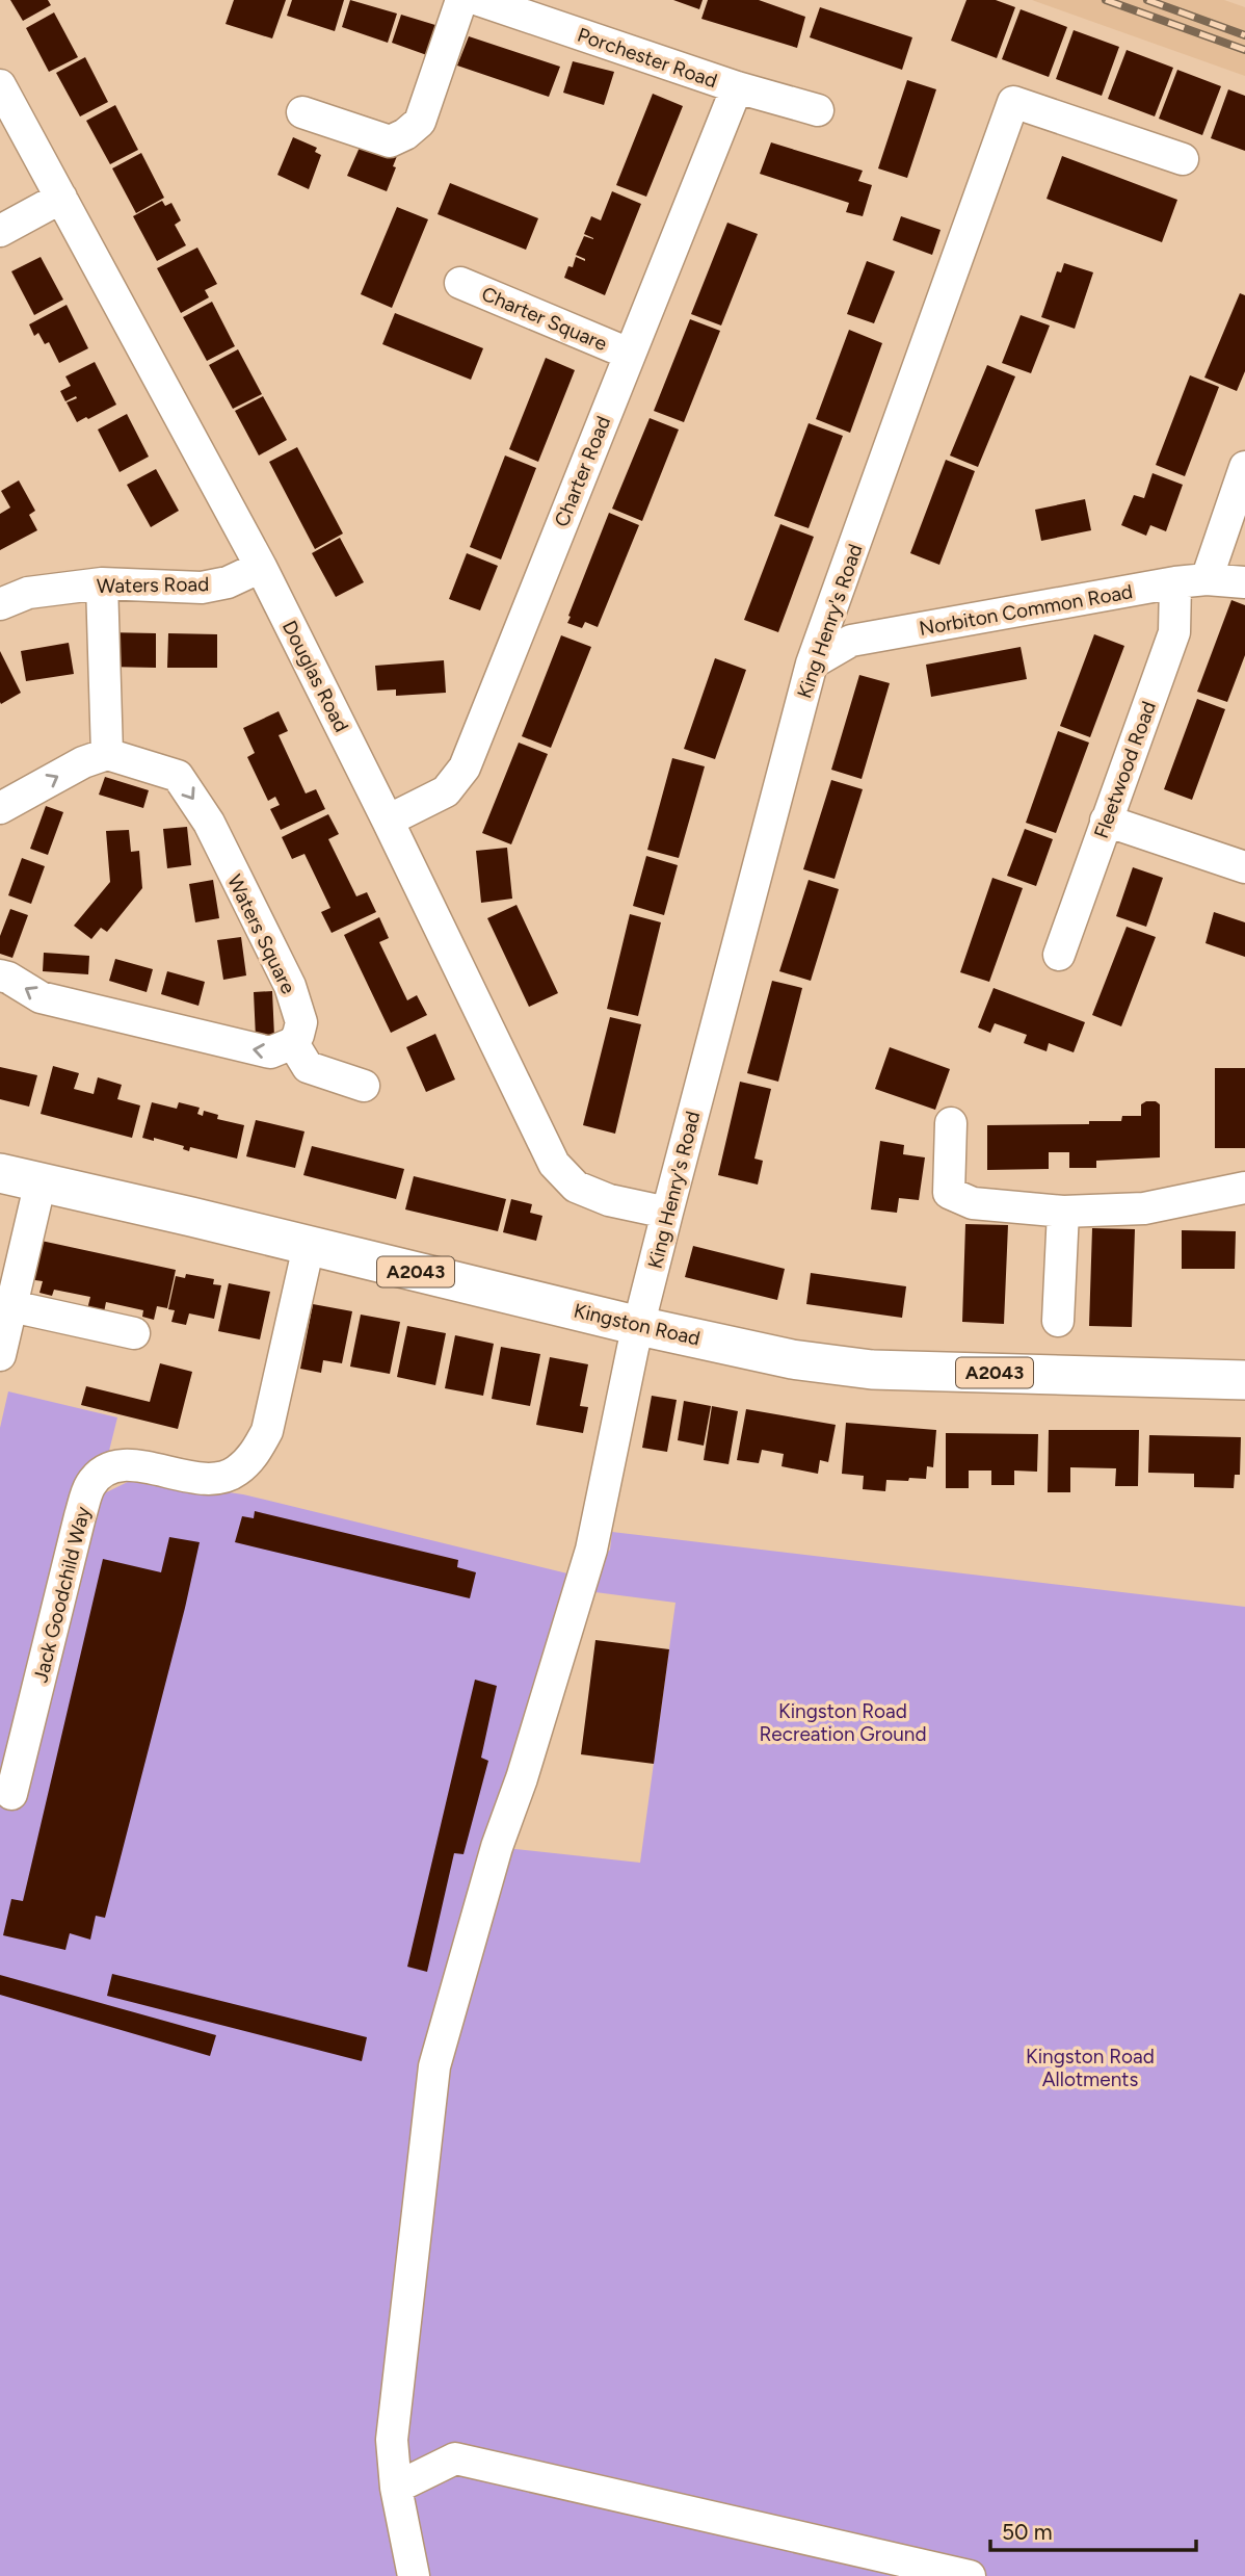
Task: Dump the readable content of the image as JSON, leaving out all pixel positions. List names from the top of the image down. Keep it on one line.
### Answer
{"streets":{"main road":["A2043","Kingston Road"],"street":["Porchester Road","Charter Square","Charter Road","Waters Road","Norbiton Common Road","King Henry's Road","Douglas Road","Fleetwood Road","Waters Square","Jack Goodchild Way"]},"crossings":[["Porchester Road","Charter Road"],["Charter Square","Charter Road"],["Charter Road","Douglas Road"],["Waters Road","Douglas Road"],["Norbiton Common Road","King Henry's Road"],["Norbiton Common Road","Fleetwood Road"],["King Henry's Road","Douglas Road"],["King Henry's Road","Kingston Road"],["A2043","Kingston Road"],["Kingston Road","Jack Goodchild Way"]],"one_way":["Waters Square"],"parks":["Kingston Road Recreation Ground","Kingston Road Allotments"],"scale_bar":"50 m"}
